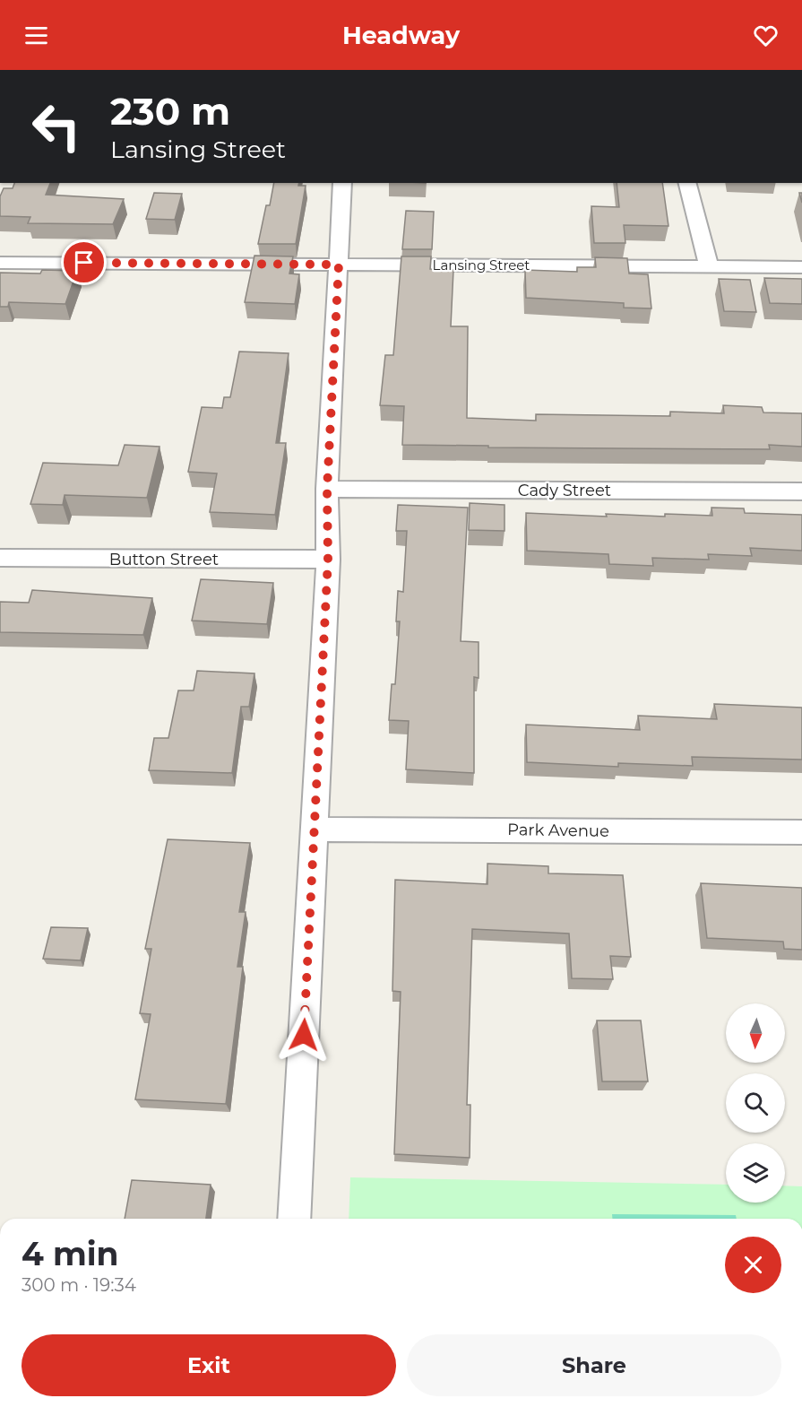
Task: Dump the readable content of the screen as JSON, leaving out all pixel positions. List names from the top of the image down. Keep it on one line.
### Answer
{"streets":{"street":["Lansing Street","Cady Street","Button Street","Park Avenue"]},"north":"bottom","page":{"header":"Headway","turn":["230 m","Lansing Street"],"heading":["4 min","300 m · 19:34"],"buttons":["Exit","Share"]}}
